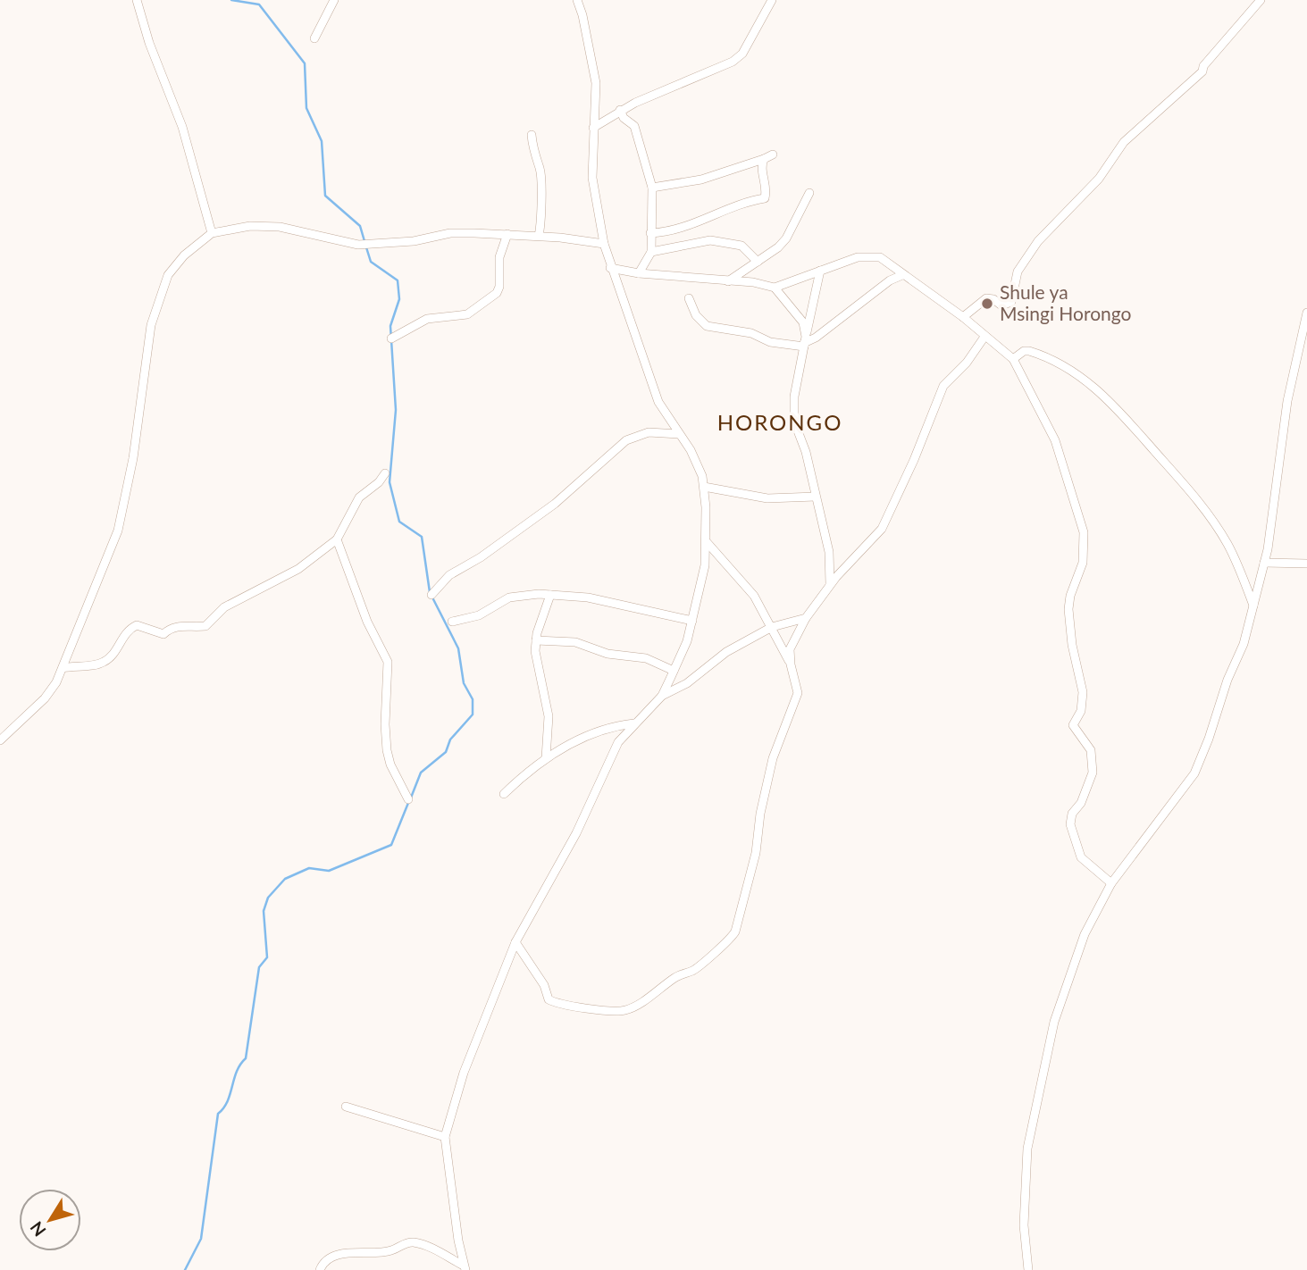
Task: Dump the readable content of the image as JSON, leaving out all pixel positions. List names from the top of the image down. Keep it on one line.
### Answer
{"districts":["HORONGO"],"places":["Shule ya Msingi Horongo"],"north":"bottom left"}
